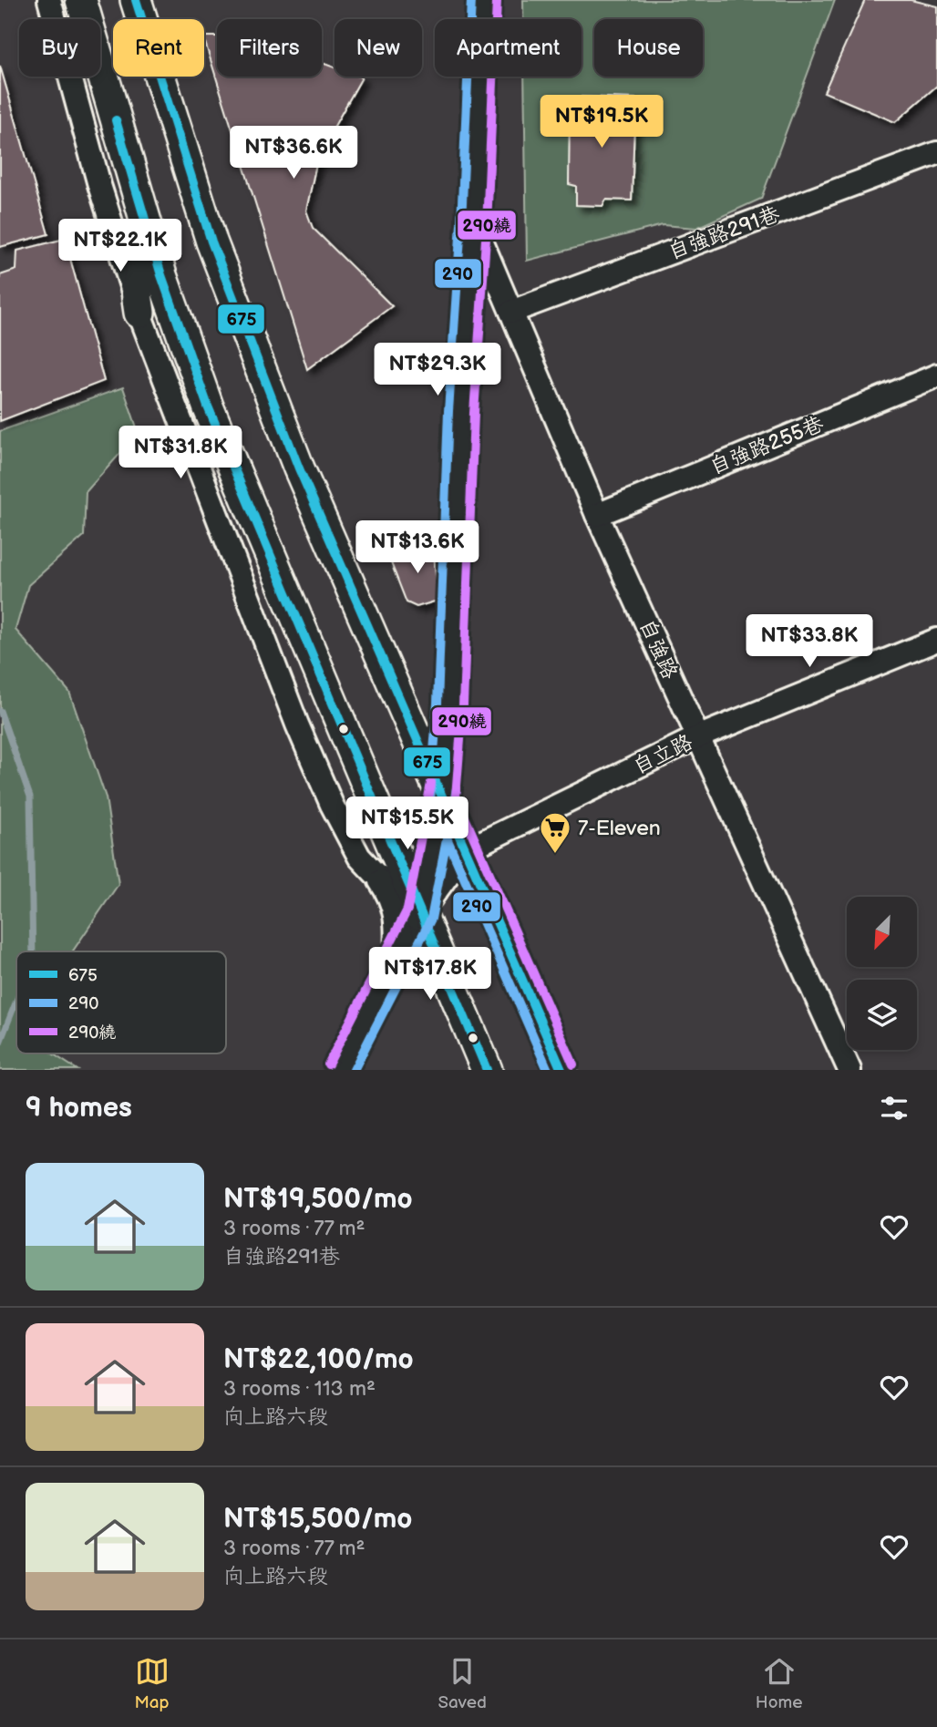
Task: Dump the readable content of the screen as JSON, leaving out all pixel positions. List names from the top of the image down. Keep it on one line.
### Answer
{"streets":{"main road":["自強路"],"street":["自強路291巷","自強路255巷","自立路"]},"crossings":[["自強路291巷","自強路"],["自強路255巷","自強路"],["自強路","自立路"]],"places":{"supermarket":["7-Eleven"]},"lines":["transit line 675","transit line 290","transit line 290繞"],"legend":["675","290","290繞"],"north":"bottom left","page":{"chip":["Buy","Rent","Filters","New","Apartment","House"],"price":["NT$19.5K","NT$36.6K","NT$22.1K","NT$29.3K","NT$31.8K","NT$13.6K","NT$33.8K","NT$15.5K","NT$17.8K"],"heading":"9 homes","list":[{"name":"NT$19,500/mo","note":"3 rooms · 77 m² · 自強路291巷"},{"name":"NT$22,100/mo","note":"3 rooms · 113 m² · 向上路六段"},{"name":"NT$15,500/mo","note":"3 rooms · 77 m² · 向上路六段"}],"tabs":["Map","Saved","Home"]}}
